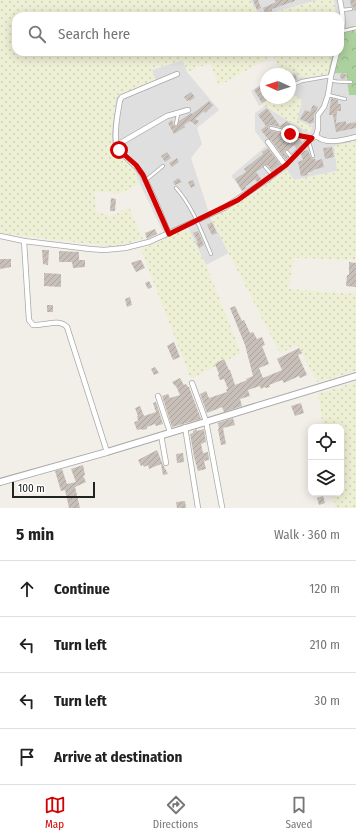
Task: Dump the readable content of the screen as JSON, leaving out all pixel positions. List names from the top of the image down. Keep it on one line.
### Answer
{"scale_bar":"100 m","north":"left","page":{"search":"Search here","scale":"100 m","heading":["5 min","Walk · 360 m"],"list":[["Continue","120 m"],["Turn left","210 m"],["Turn left","30 m"],"Arrive at destination"],"nav":["Map","Directions","Saved"]}}
